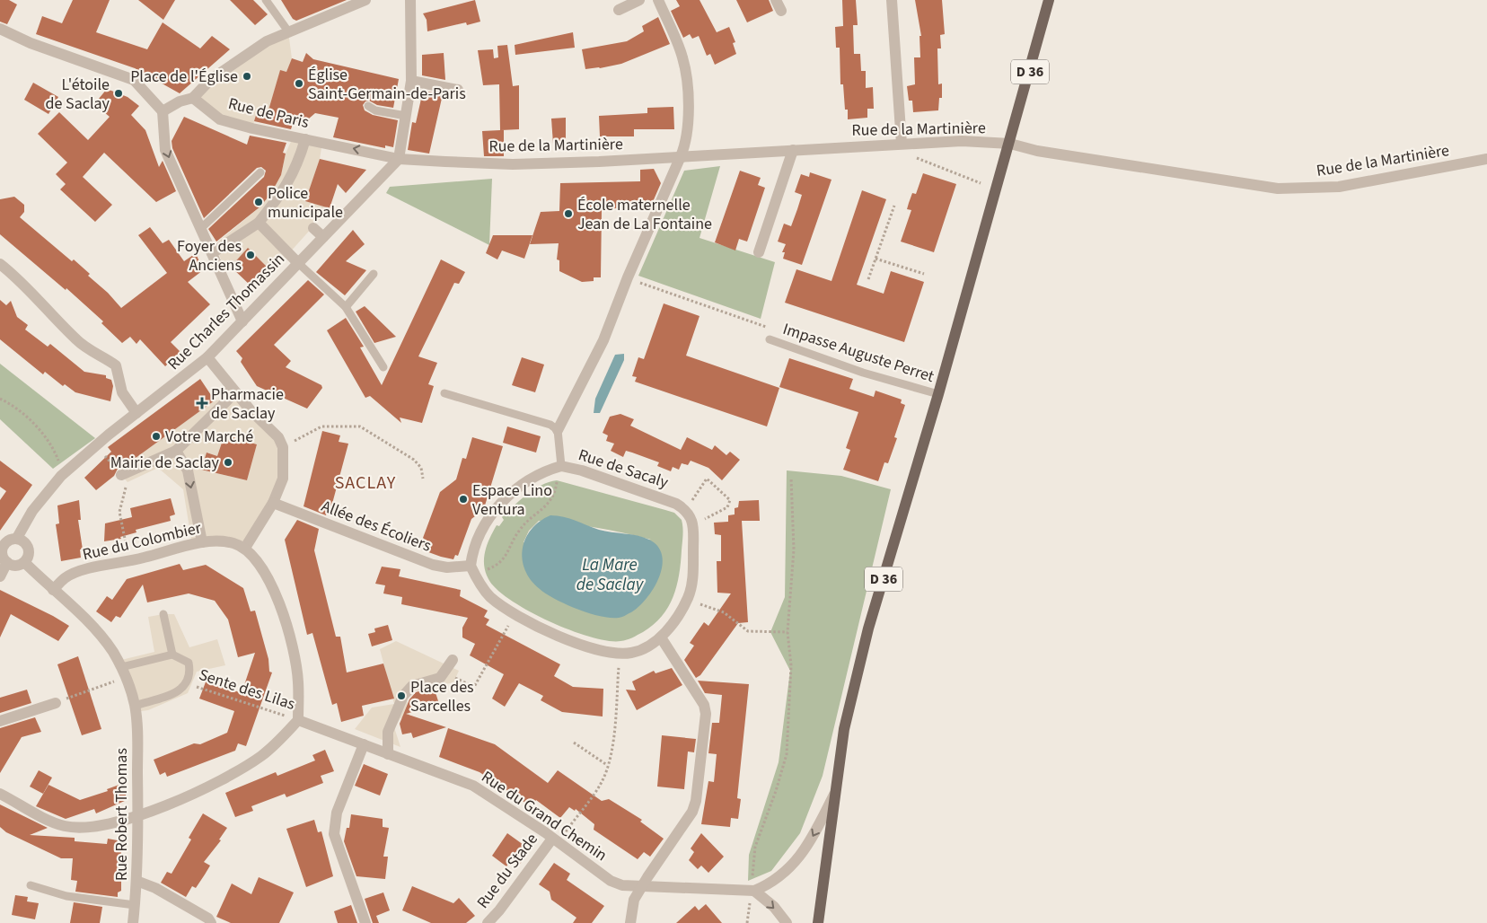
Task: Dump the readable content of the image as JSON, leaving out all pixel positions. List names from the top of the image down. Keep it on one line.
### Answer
{"streets":{"main road":["D 36"],"street":["Rue de Paris","Rue de la Martinière","Rue Charles Thomassin","Rue de Sacaly","Allée des Écoliers","Rue du Colombier","Rue Robert Thomas","Rue du Grand Chemin","Rue du Stade"],"lane":["Impasse Auguste Perret"],"path":["Sente des Lilas"]},"crossings":[["D 36","Rue de la Martinière"],["D 36","Impasse Auguste Perret"],["D 36","Rue du Grand Chemin"],["Rue de Paris","Rue de la Martinière"],["Rue de Paris","Rue Charles Thomassin"],["Rue de la Martinière","Rue Charles Thomassin"],["Rue Charles Thomassin","Rue Robert Thomas"],["Rue de Sacaly","Allée des Écoliers"],["Rue du Colombier","Rue Robert Thomas"],["Sente des Lilas","Rue du Grand Chemin"],["Rue du Grand Chemin","Rue du Stade"]],"one_way":["Rue de Paris"],"districts":["SACLAY"],"water":["La Mare de Saclay"],"places":{"other":["Place de l'Église","Église Saint-Germain-de-Paris","L'étoile de Saclay","Police municipale","École maternelle Jean de La Fontaine","Foyer des Anciens","Votre Marché","Mairie de Saclay","Espace Lino Ventura","Place des Sarcelles"],"health":["Pharmacie de Saclay"]}}
